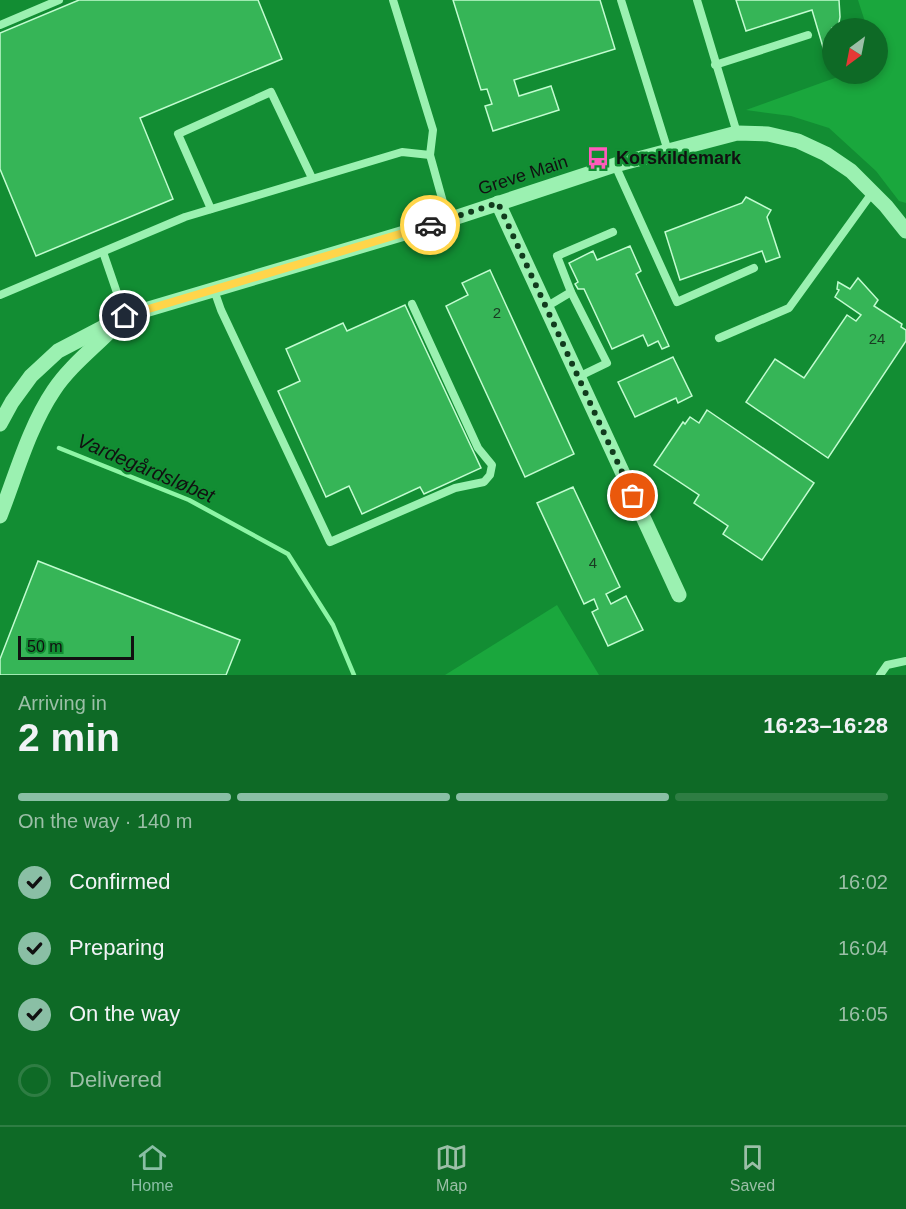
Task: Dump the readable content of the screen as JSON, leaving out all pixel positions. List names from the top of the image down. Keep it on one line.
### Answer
{"streets":{"street":["Greve Main"]},"water":["Vardegårdsløbet"],"places":{"bus stop":["Korskildemark"]},"house_numbers":["2","24","4"],"scale_bar":"50 m","north":"bottom left","page":{"scale":"50 m","heading":["2 min","Arriving in","16:23–16:28"],"bar":"On the way · 140 m","list":[["Confirmed","16:02"],["Preparing","16:04"],["On the way","16:05"],"Delivered"],"tabs":["Home","Map","Saved"]}}
